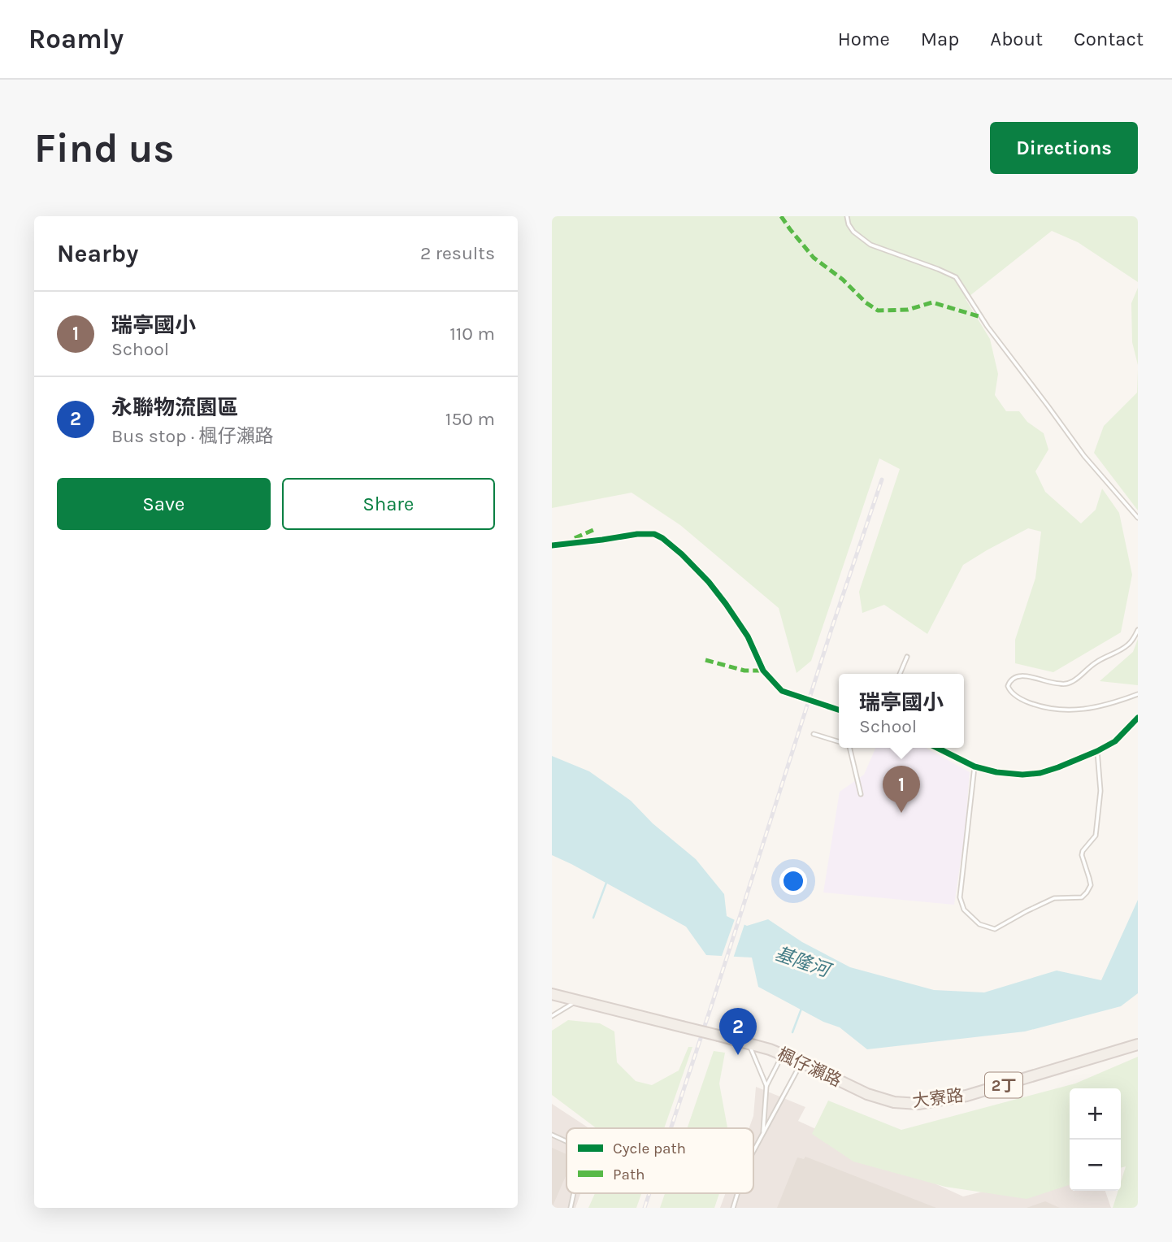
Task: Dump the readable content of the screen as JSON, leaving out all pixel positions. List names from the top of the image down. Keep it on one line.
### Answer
{"streets":{"main road":["楓仔瀨路","2丁","大寮路"]},"crossings":[["楓仔瀨路","2丁"],["楓仔瀨路","大寮路"]],"water":["基隆河"],"legend":["Cycle path","Path"],"page":{"header":"Roamly","nav":["Home","Map","About","Contact"],"buttons":["Directions",["Save","Share"]],"title":"Find us","heading":["Nearby","2 results"],"list":[{"mark":"1","name":"瑞亭國小","note":"School","value":"110 m"},{"mark":"2","name":"永聯物流園區","note":"Bus stop · 楓仔瀨路","value":"150 m"}],"popup":["瑞亭國小","School"],"pins":["1","2"],"map_buttons":["+","−"]}}
